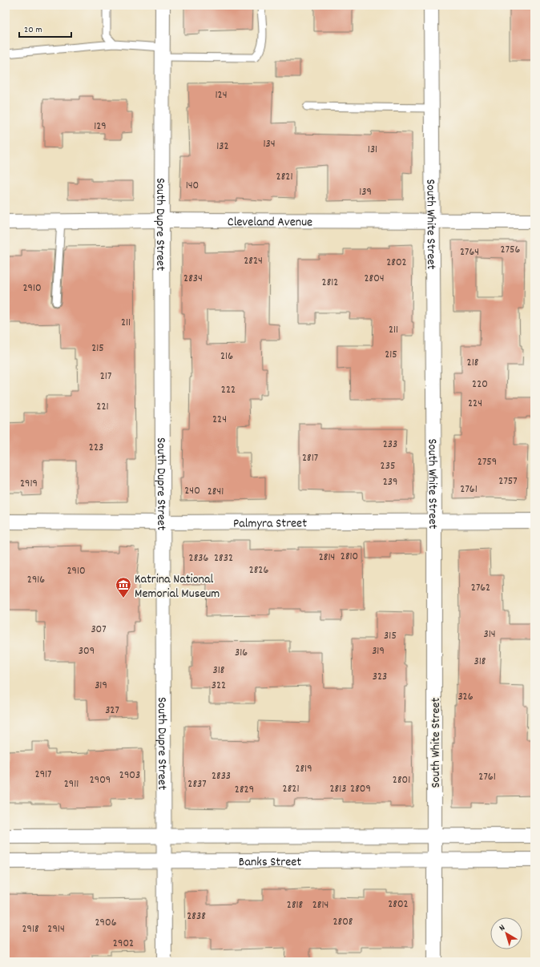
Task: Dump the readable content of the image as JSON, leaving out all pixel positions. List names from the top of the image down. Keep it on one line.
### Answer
{"streets":{"street":["Cleveland Avenue","South Dupre Street","South White Street","Palmyra Street","Banks Street"]},"crossings":[["Cleveland Avenue","South Dupre Street"],["Cleveland Avenue","South White Street"],["South Dupre Street","Palmyra Street"],["South Dupre Street","Banks Street"],["South White Street","Palmyra Street"],["South White Street","Banks Street"]],"places":{"museum":["Katrina National Memorial Museum"]},"house_numbers":["124","129","134","132","131","2821","140","139","2756","2764","2824","2802","2834","2804","2812","2910","211","211","215","215","216","218","217","220","222","224","221","224","233","223","2817","2759","235","2757","239","2919","2761","240","2841","2810","2814","2836","2832","2826","2910","2916","2762","307","314","315","309","319","316","318","318","323","319","322","326","327","2819","2917","2903","2833","2761","2909","2801","2911","2837","2821","2813","2809","2829","2802","2818","2814","2838","2808","2906","2918","2914","2902"],"scale_bar":"20 m","north":"top left"}
